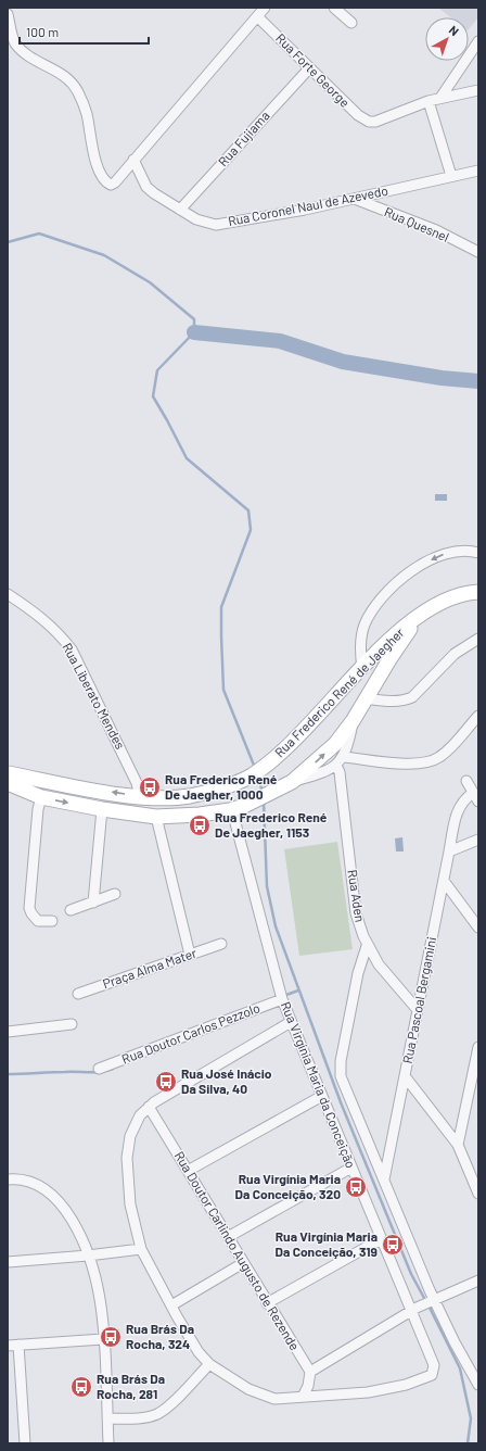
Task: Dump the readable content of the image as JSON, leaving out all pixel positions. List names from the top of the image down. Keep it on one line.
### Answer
{"streets":{"main road":["Rua Frederico René de Jaegher"],"street":["Rua Forte George","Rua Fujiama","Rua Coronel Naul de Azevedo","Rua Quesnel","Rua Liberato Mendes","Rua Aden","Praça Alma Mater","Rua Pascoal Bergamini","Rua Doutor Carlos Pezzolo","Rua Virgínia Maria da Conceição","Rua Doutor Carlindo Augusto de Rezende"]},"crossings":[["Rua Forte George","Rua Fujiama"],["Rua Fujiama","Rua Coronel Naul de Azevedo"],["Rua Coronel Naul de Azevedo","Rua Quesnel"],["Rua Frederico René de Jaegher","Rua Liberato Mendes"],["Rua Frederico René de Jaegher","Rua Aden"],["Rua Frederico René de Jaegher","Rua Virgínia Maria da Conceição"],["Rua Aden","Rua Pascoal Bergamini"],["Rua Aden","Rua Virgínia Maria da Conceição"],["Rua Pascoal Bergamini","Rua Virgínia Maria da Conceição"],["Rua Doutor Carlos Pezzolo","Rua Virgínia Maria da Conceição"]],"places":{"bus stop":["Rua Frederico René De Jaegher, 1000","Rua Frederico René De Jaegher, 1153","Rua José Inácio Da Silva, 40","Rua Virgínia Maria Da Conceição, 320","Rua Virgínia Maria Da Conceição, 319","Rua Brás Da Rocha, 324","Rua Brás Da Rocha, 281"]},"scale_bar":"100 m","north":"top right"}
